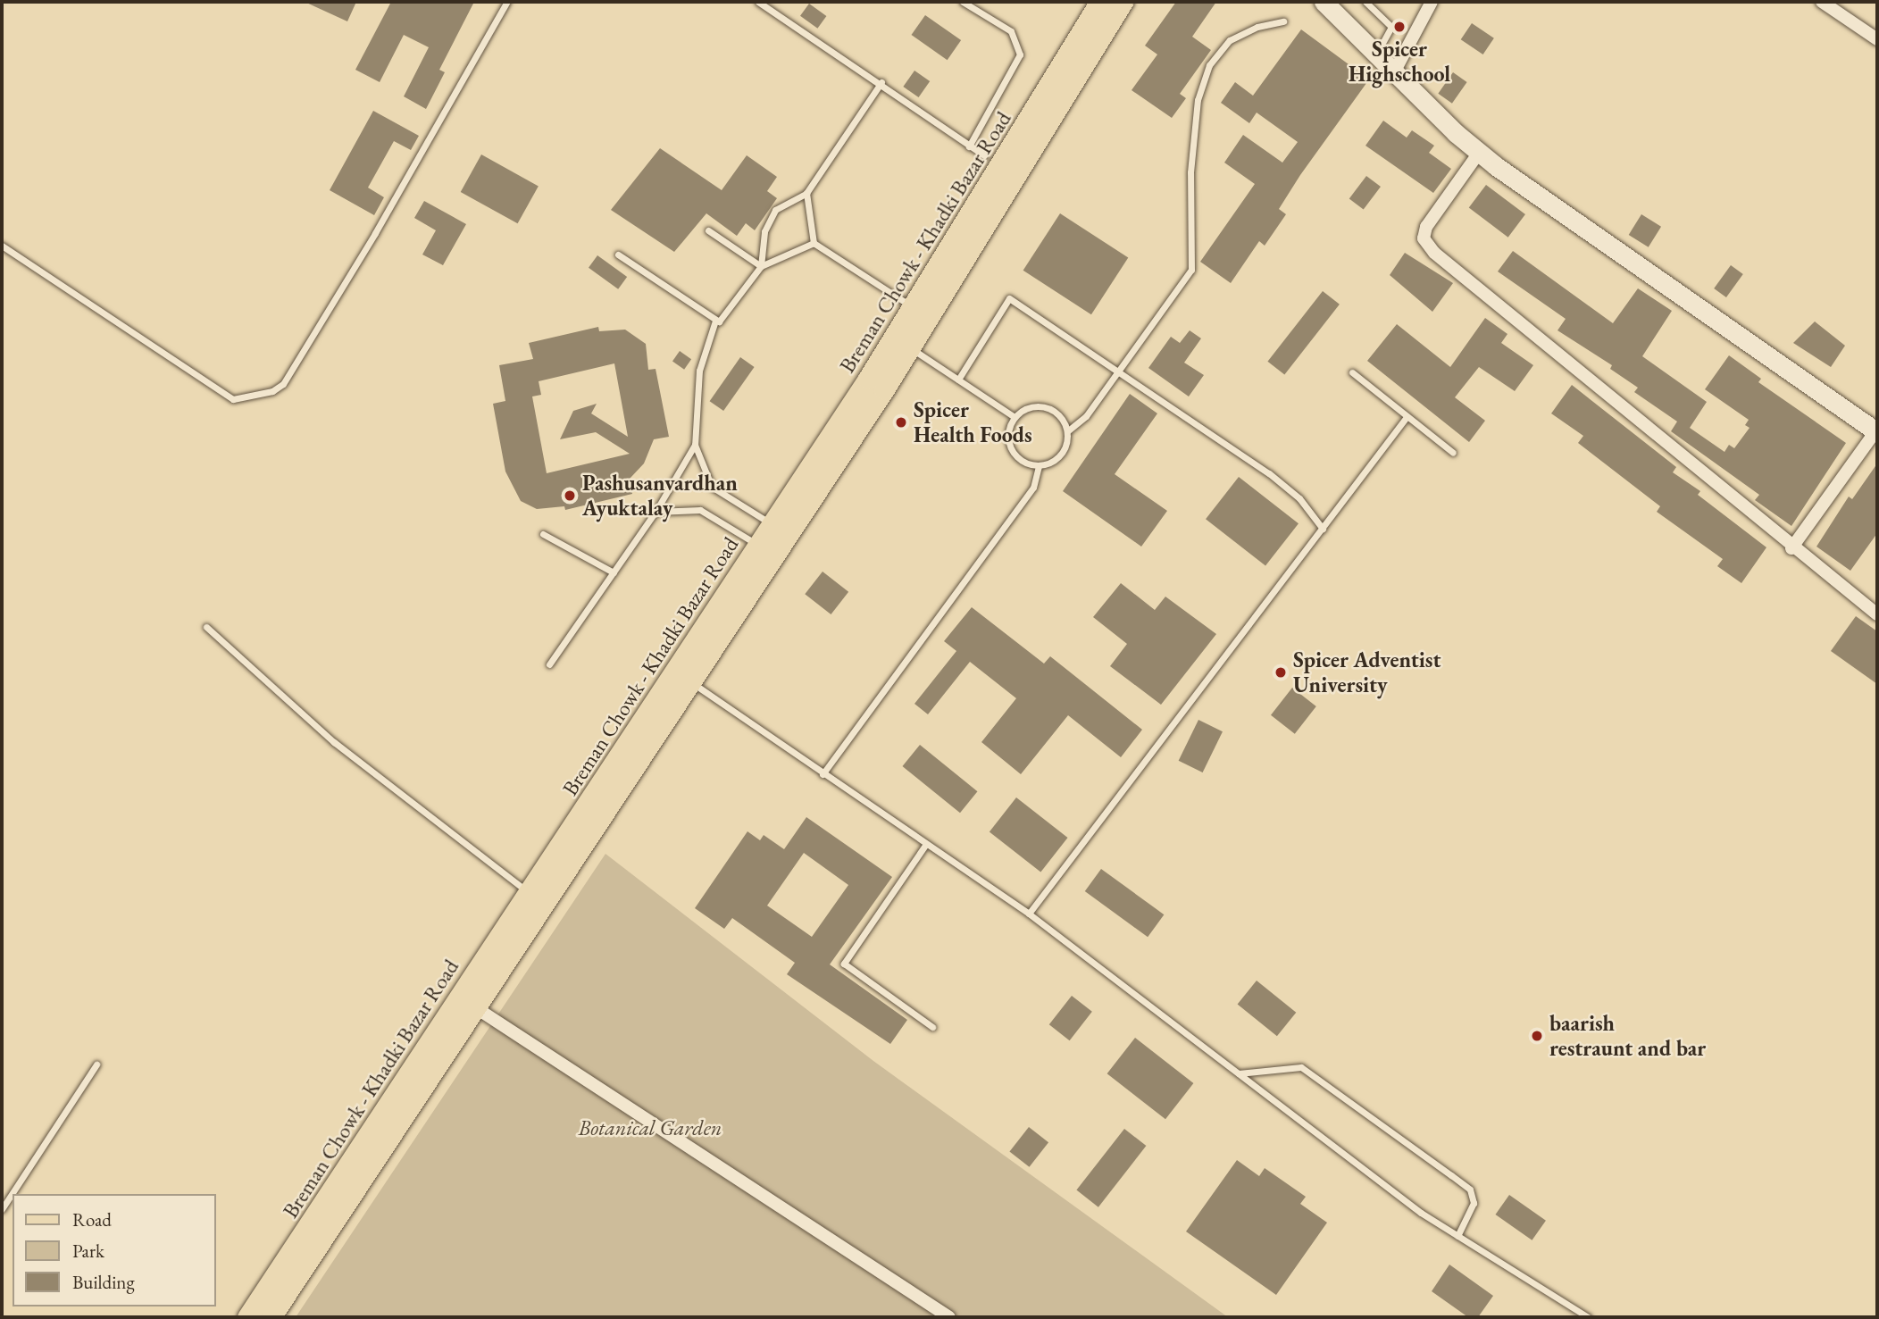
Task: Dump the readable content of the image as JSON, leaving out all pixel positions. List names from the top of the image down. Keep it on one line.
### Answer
{"streets":{"main road":["Breman Chowk - Khadki Bazar Road"]},"parks":["Botanical Garden"],"places":["Spicer Highschool","Spicer Health Foods","Pashusanvardhan Ayuktalay","Spicer Adventist University","baarish restraunt and bar"],"legend":["Road","Park","Building"]}
